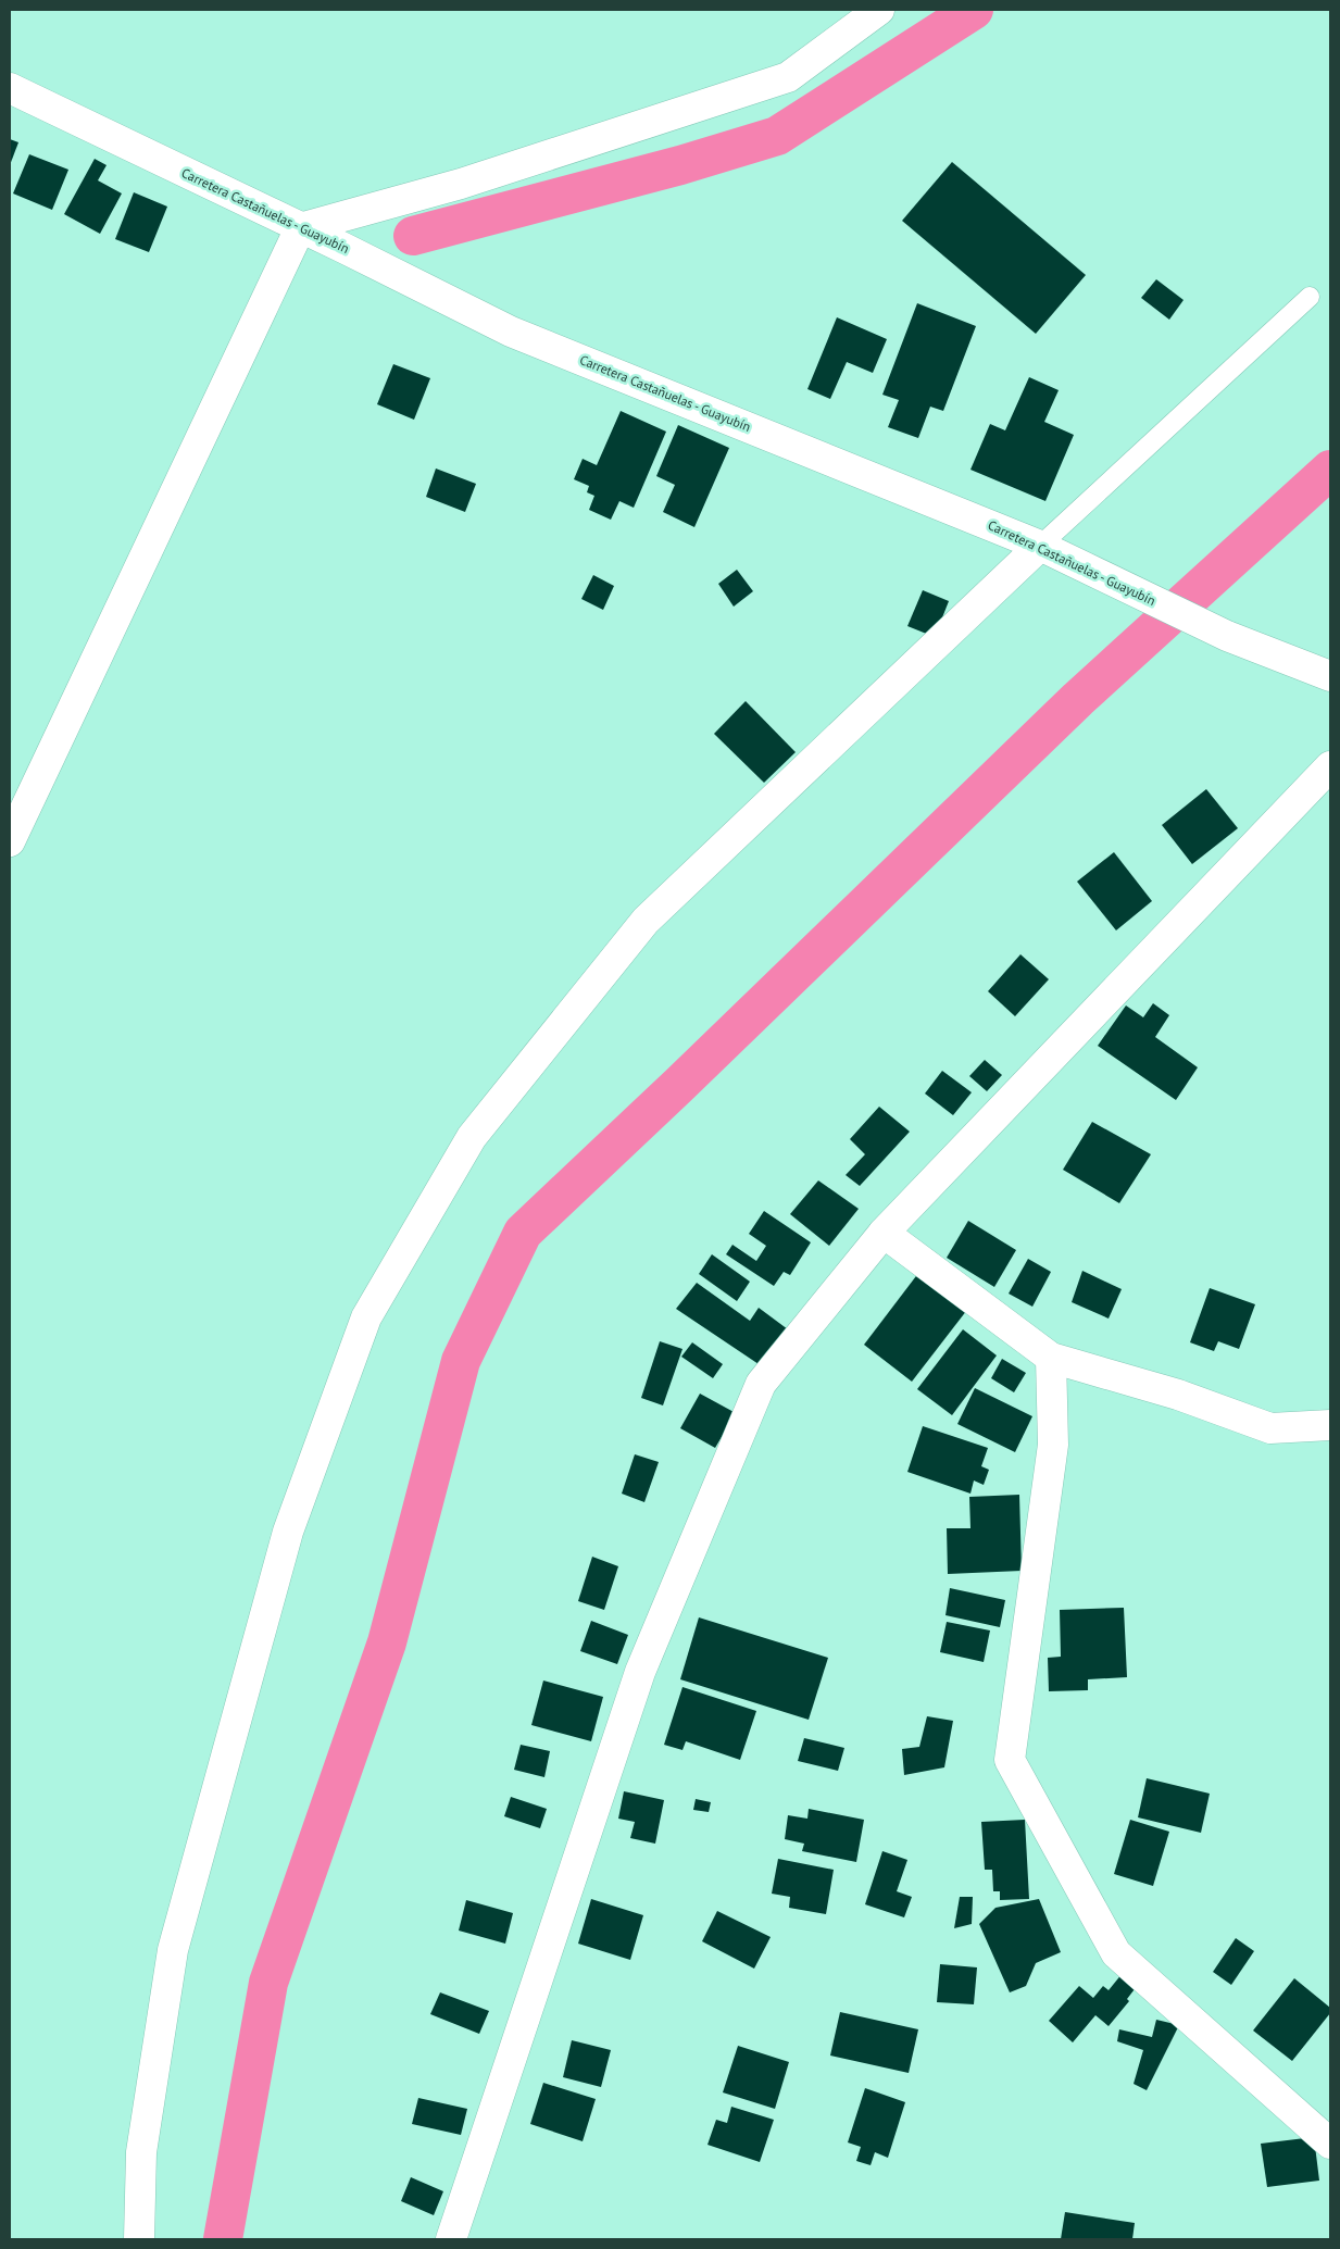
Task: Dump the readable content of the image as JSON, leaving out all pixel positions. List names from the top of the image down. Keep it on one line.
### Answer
{"streets":{"street":["Carretera Castañuelas - Guayubín"]}}
